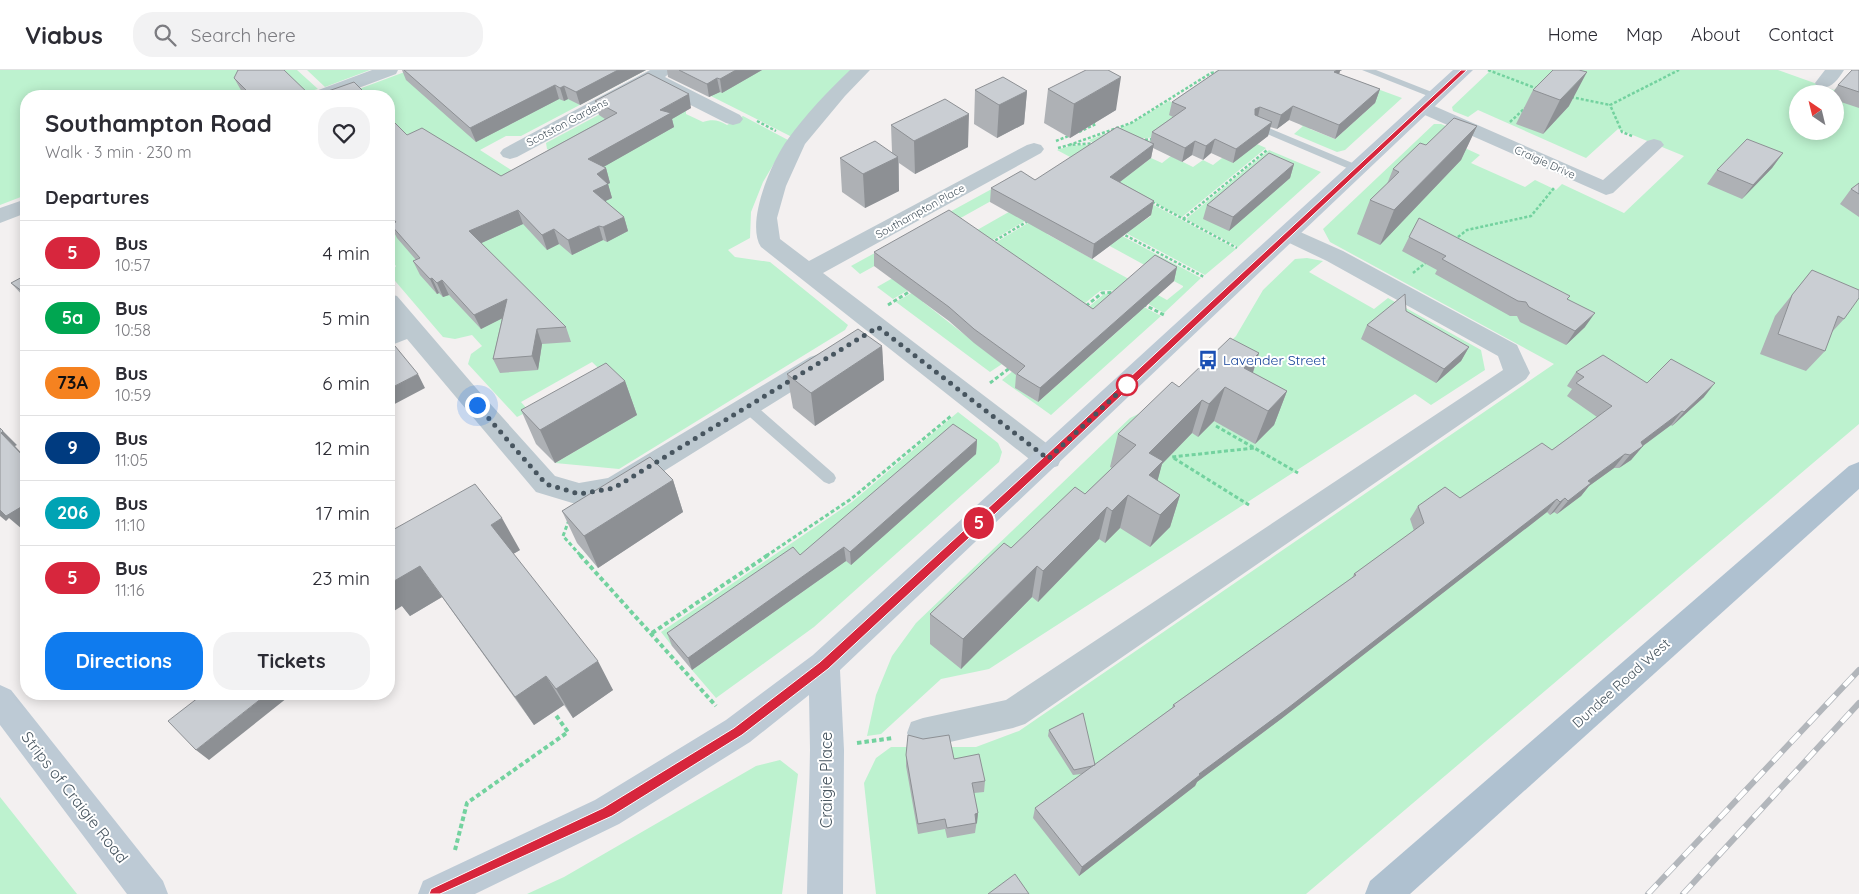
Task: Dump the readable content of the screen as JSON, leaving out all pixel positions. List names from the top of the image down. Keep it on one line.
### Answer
{"streets":{"main road":["Dundee Road West"],"street":["Scotston Gardens","Craigie Drive","Southampton Place","Craigie Place","Strips of Craigie Road"]},"places":{"bus stop":["Lavender Street"]},"lines":["bus line 5"],"north":"top left","page":{"header":"Viabus","search":"Search here","nav":["Home","Map","About","Contact"],"on_map":"5","heading":[["Southampton Road","Walk · 3 min · 230 m"],"Departures"],"list":[{"mark":"5","name":"Bus","note":"10:57","value":"4 min"},{"mark":"5a","name":"Bus","note":"10:58","value":"5 min"},{"mark":"73A","name":"Bus","note":"10:59","value":"6 min"},{"mark":"9","name":"Bus","note":"11:05","value":"12 min"},{"mark":"206","name":"Bus","note":"11:10","value":"17 min"},{"mark":"5","name":"Bus","note":"11:16","value":"23 min"}],"buttons":["Directions","Tickets"]}}
